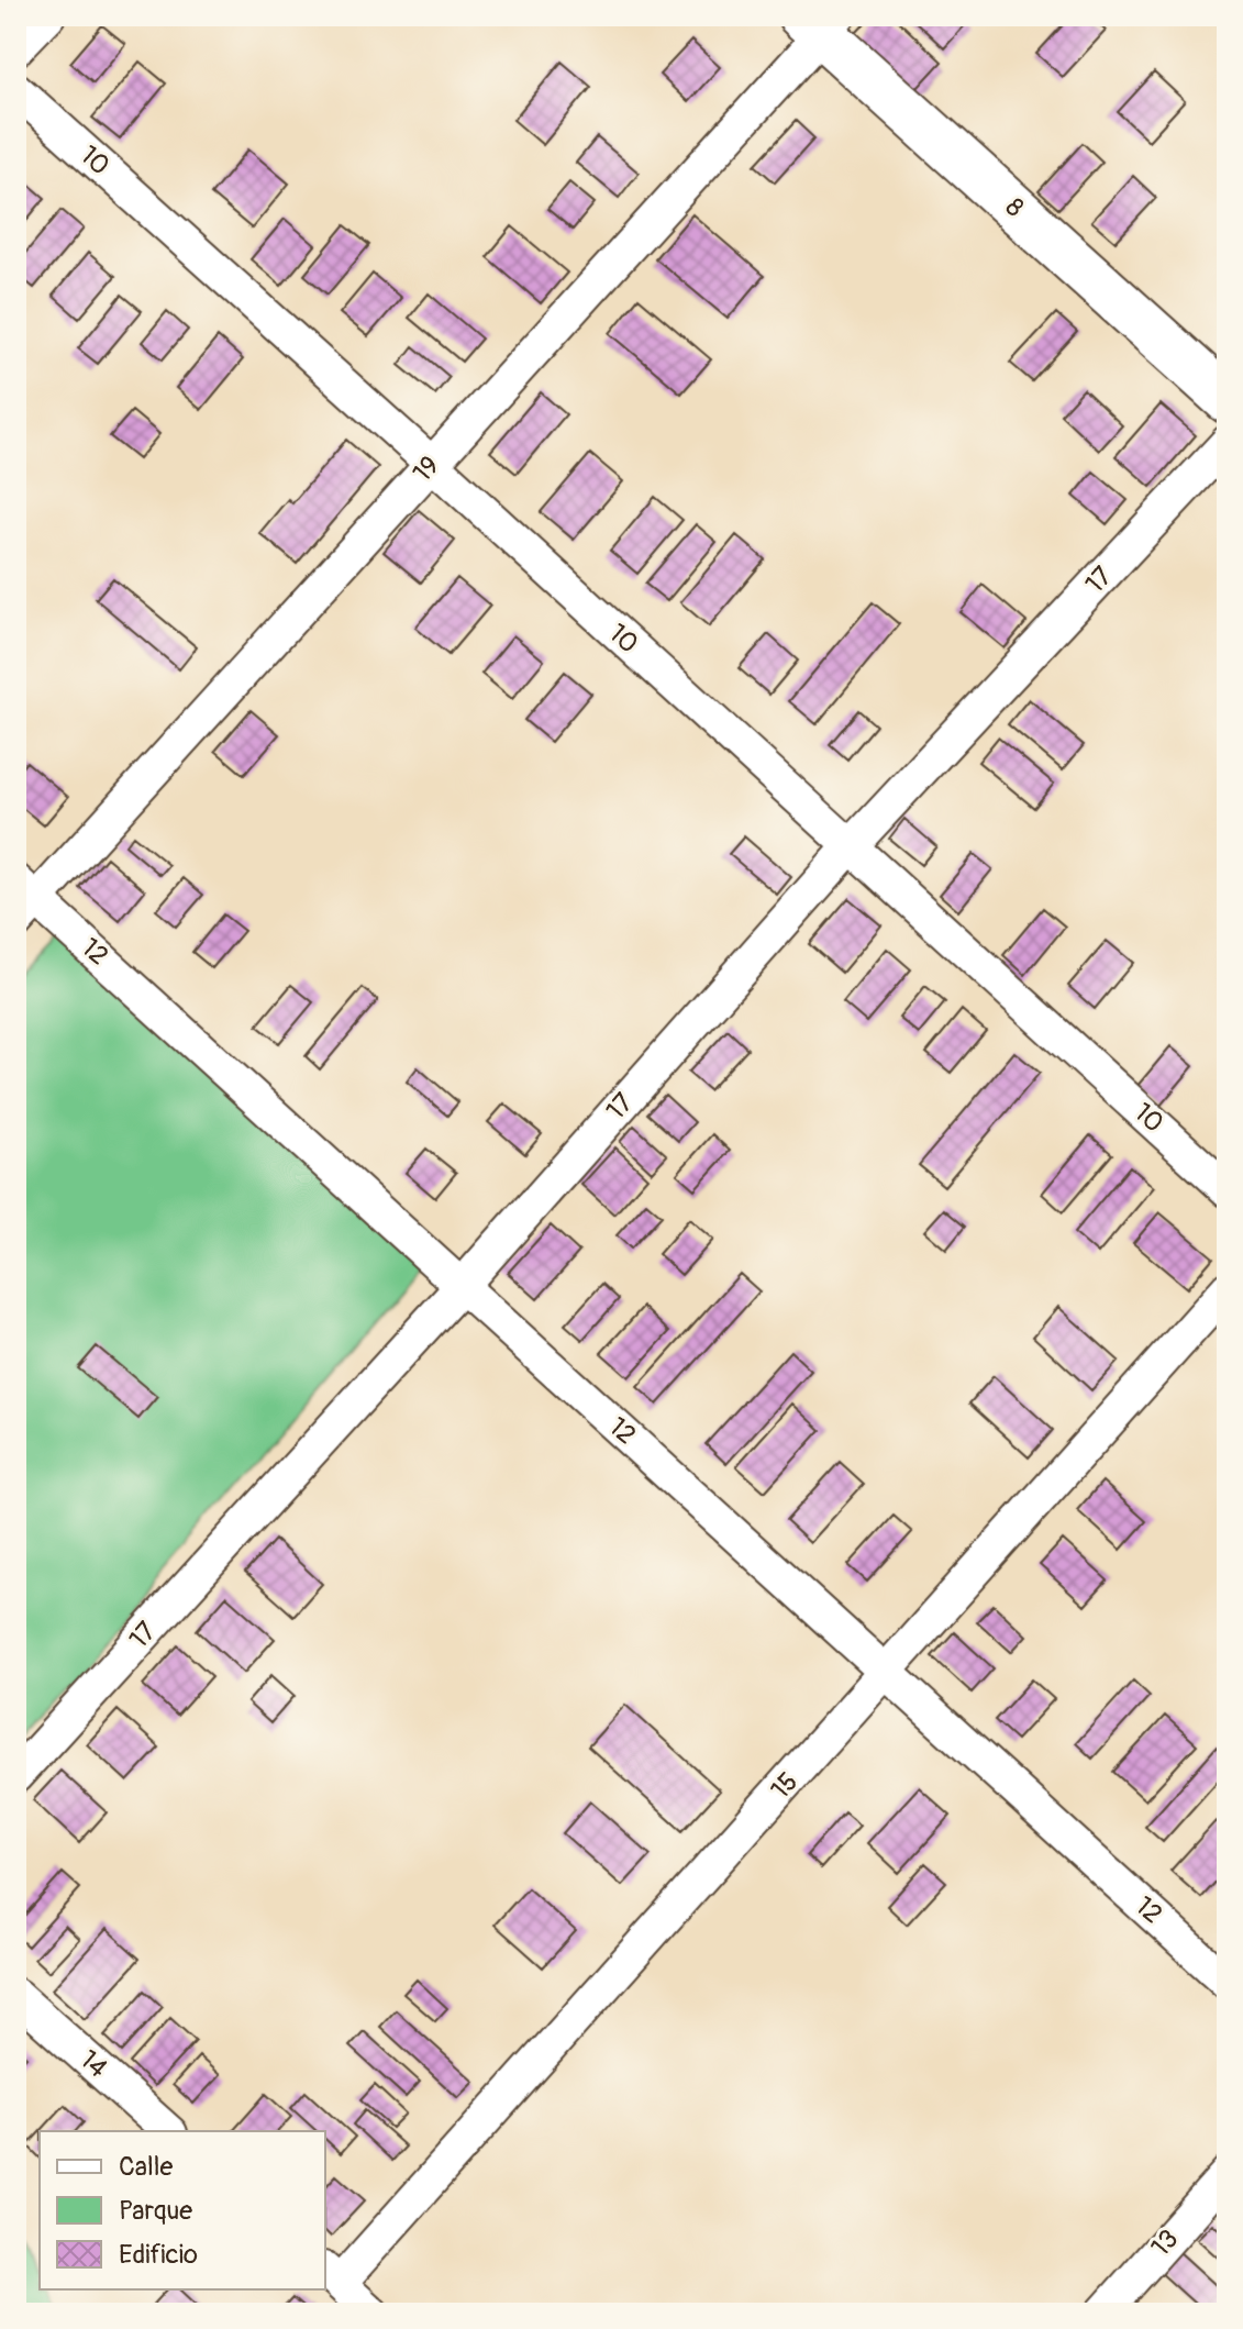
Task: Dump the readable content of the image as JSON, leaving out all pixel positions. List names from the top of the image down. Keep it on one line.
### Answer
{"streets":{"street":["10","8","19","17","12","15","14","13"]},"crossings":[["10","19"],["10","17"],["8","19"],["19","12"],["17","12"],["12","15"]],"legend":["Calle","Parque","Edificio"]}
